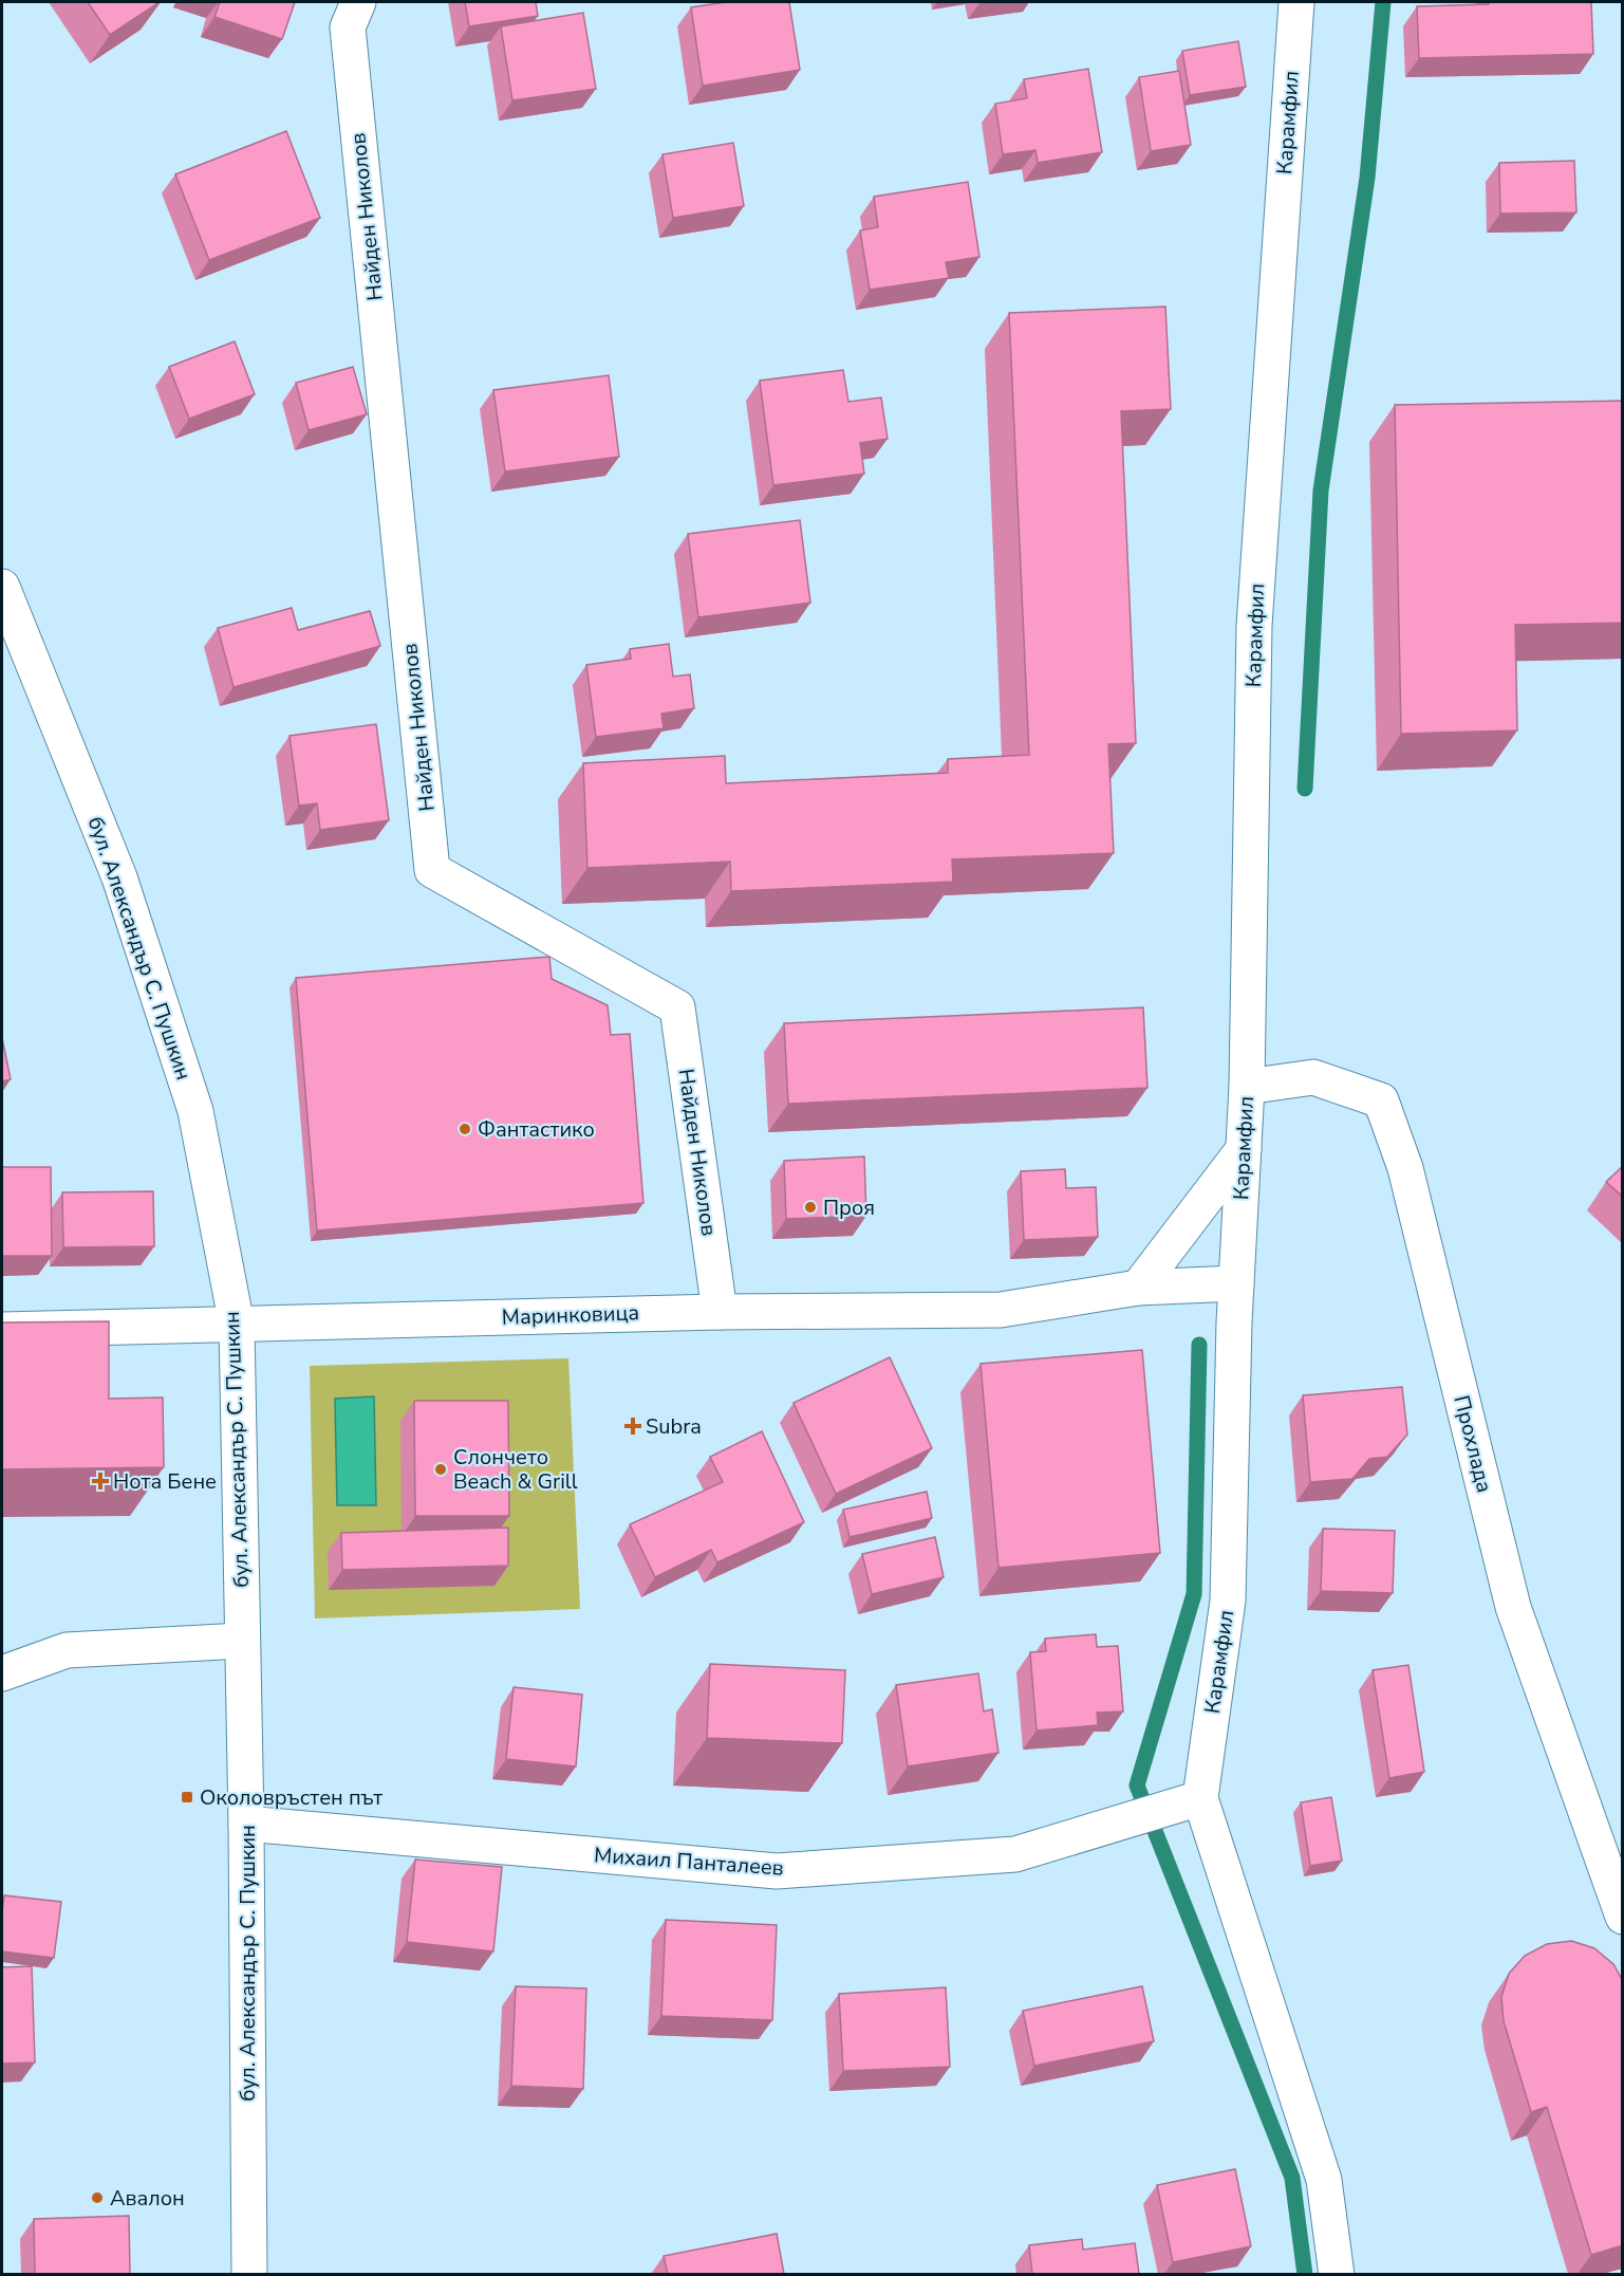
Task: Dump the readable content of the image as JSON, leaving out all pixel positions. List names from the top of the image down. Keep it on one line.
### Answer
{"streets":{"street":["Карамфил","Найден Николов","бул. Александър С. Пушкин","Маринковица","Прохлада","Михаил Панталеев"]},"crossings":[["Карамфил","Маринковица"],["Карамфил","Прохлада"],["Карамфил","Михаил Панталеев"],["Найден Николов","Маринковица"],["бул. Александър С. Пушкин","Маринковица"],["бул. Александър С. Пушкин","Михаил Панталеев"]],"places":{"other":["Фантастико","Проя","Слончето Beach & Grill","Авалон"],"health":["Subra","Нота Бене"],"transit":["Околовръстен път"]}}
